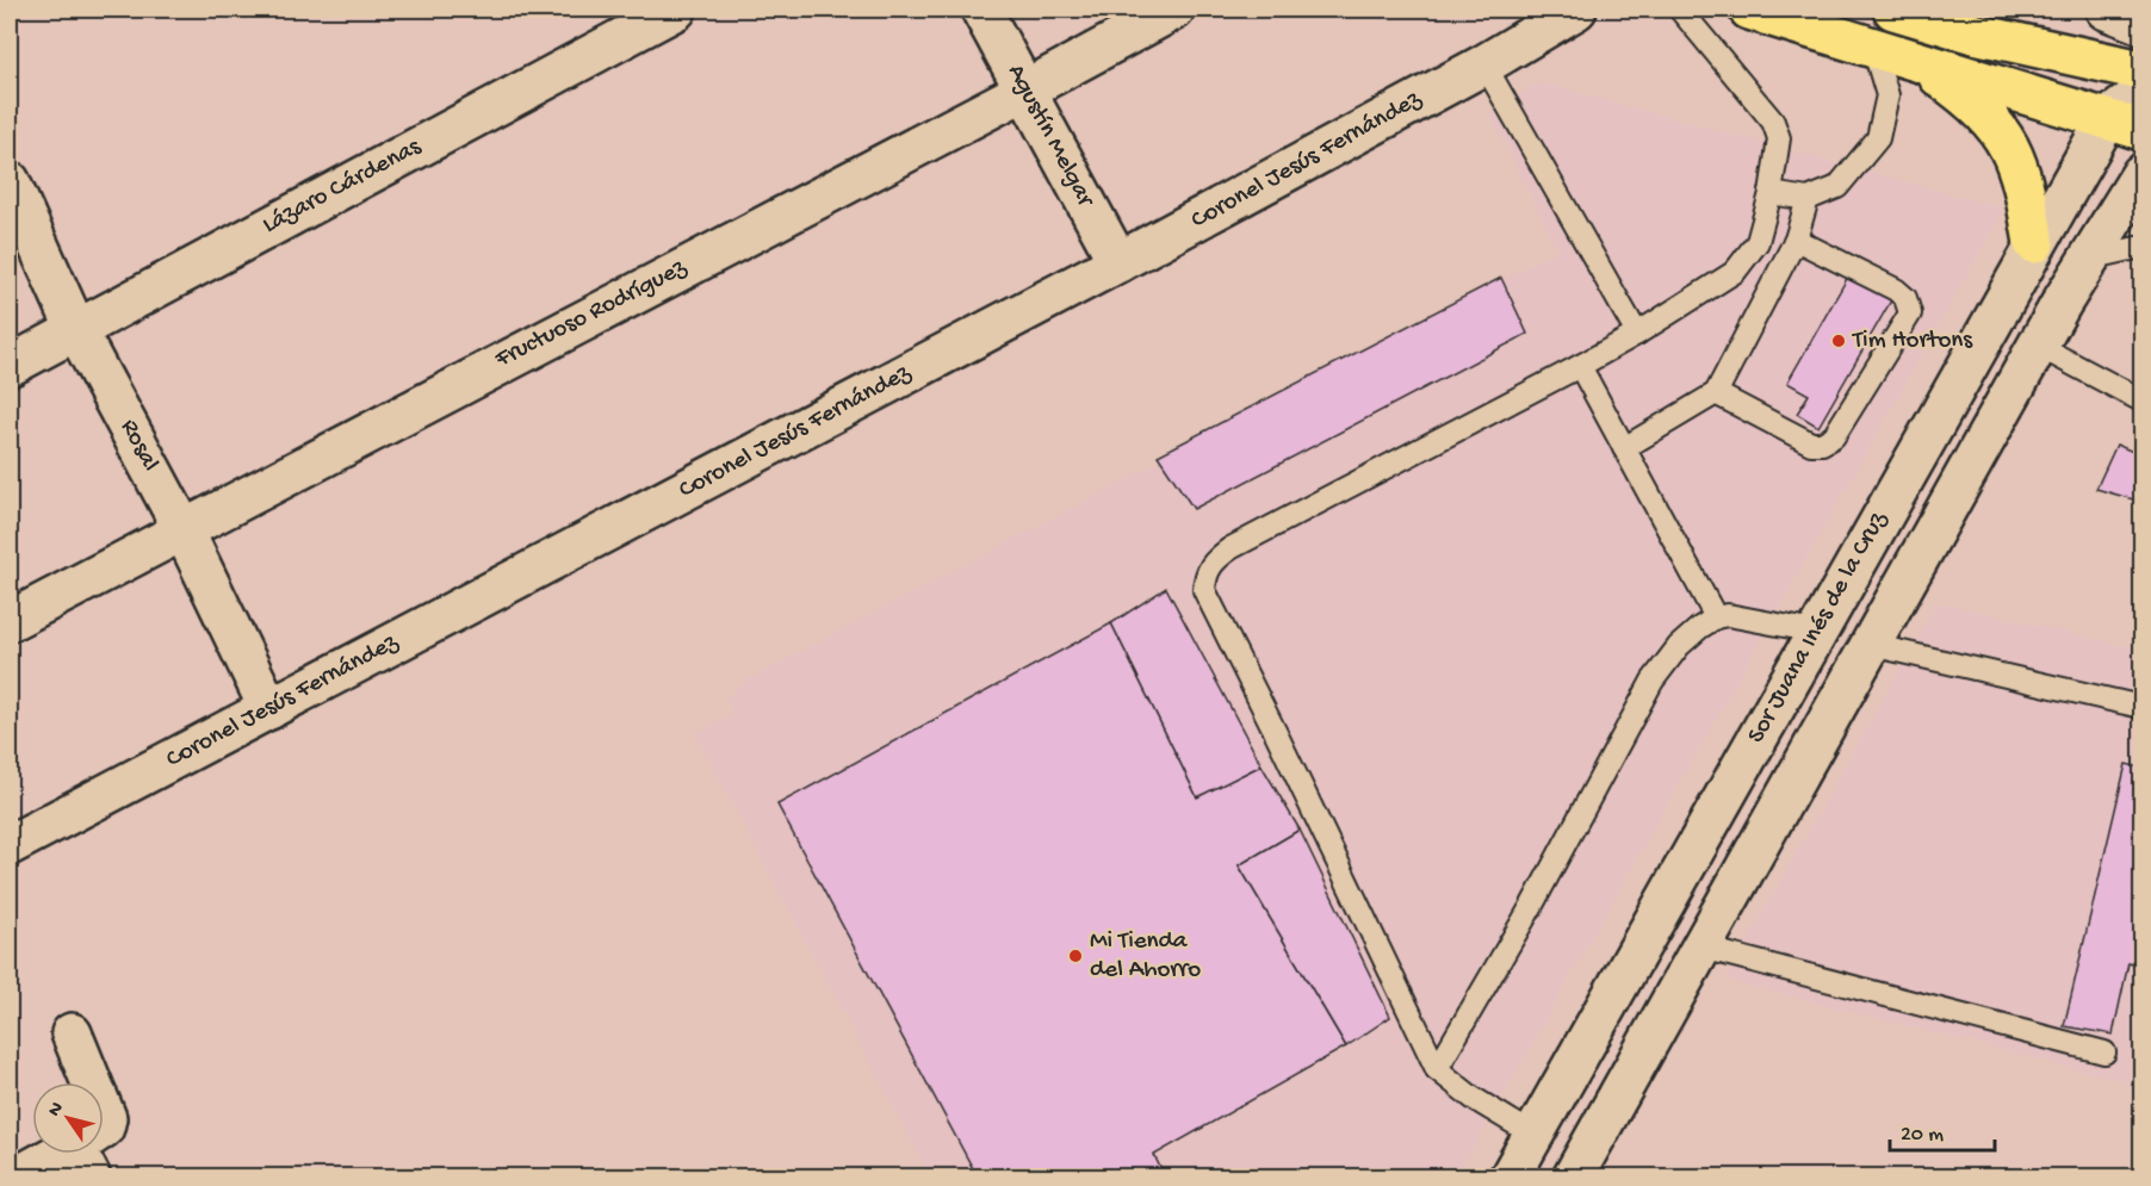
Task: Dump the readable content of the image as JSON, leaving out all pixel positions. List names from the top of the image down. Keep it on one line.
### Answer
{"streets":{"street":["Agustín Melgar","Coronel Jesús Fernández","Lázaro Cárdenas","Fructuoso Rodríguez","Rosal","Sor Juana Inés de la Cruz"]},"crossings":[["Agustín Melgar","Coronel Jesús Fernández"],["Agustín Melgar","Fructuoso Rodríguez"],["Coronel Jesús Fernández","Rosal"],["Lázaro Cárdenas","Rosal"],["Fructuoso Rodríguez","Rosal"]],"places":["Tim Hortons","Mi Tienda del Ahorro"],"scale_bar":"20 m","north":"top left"}
